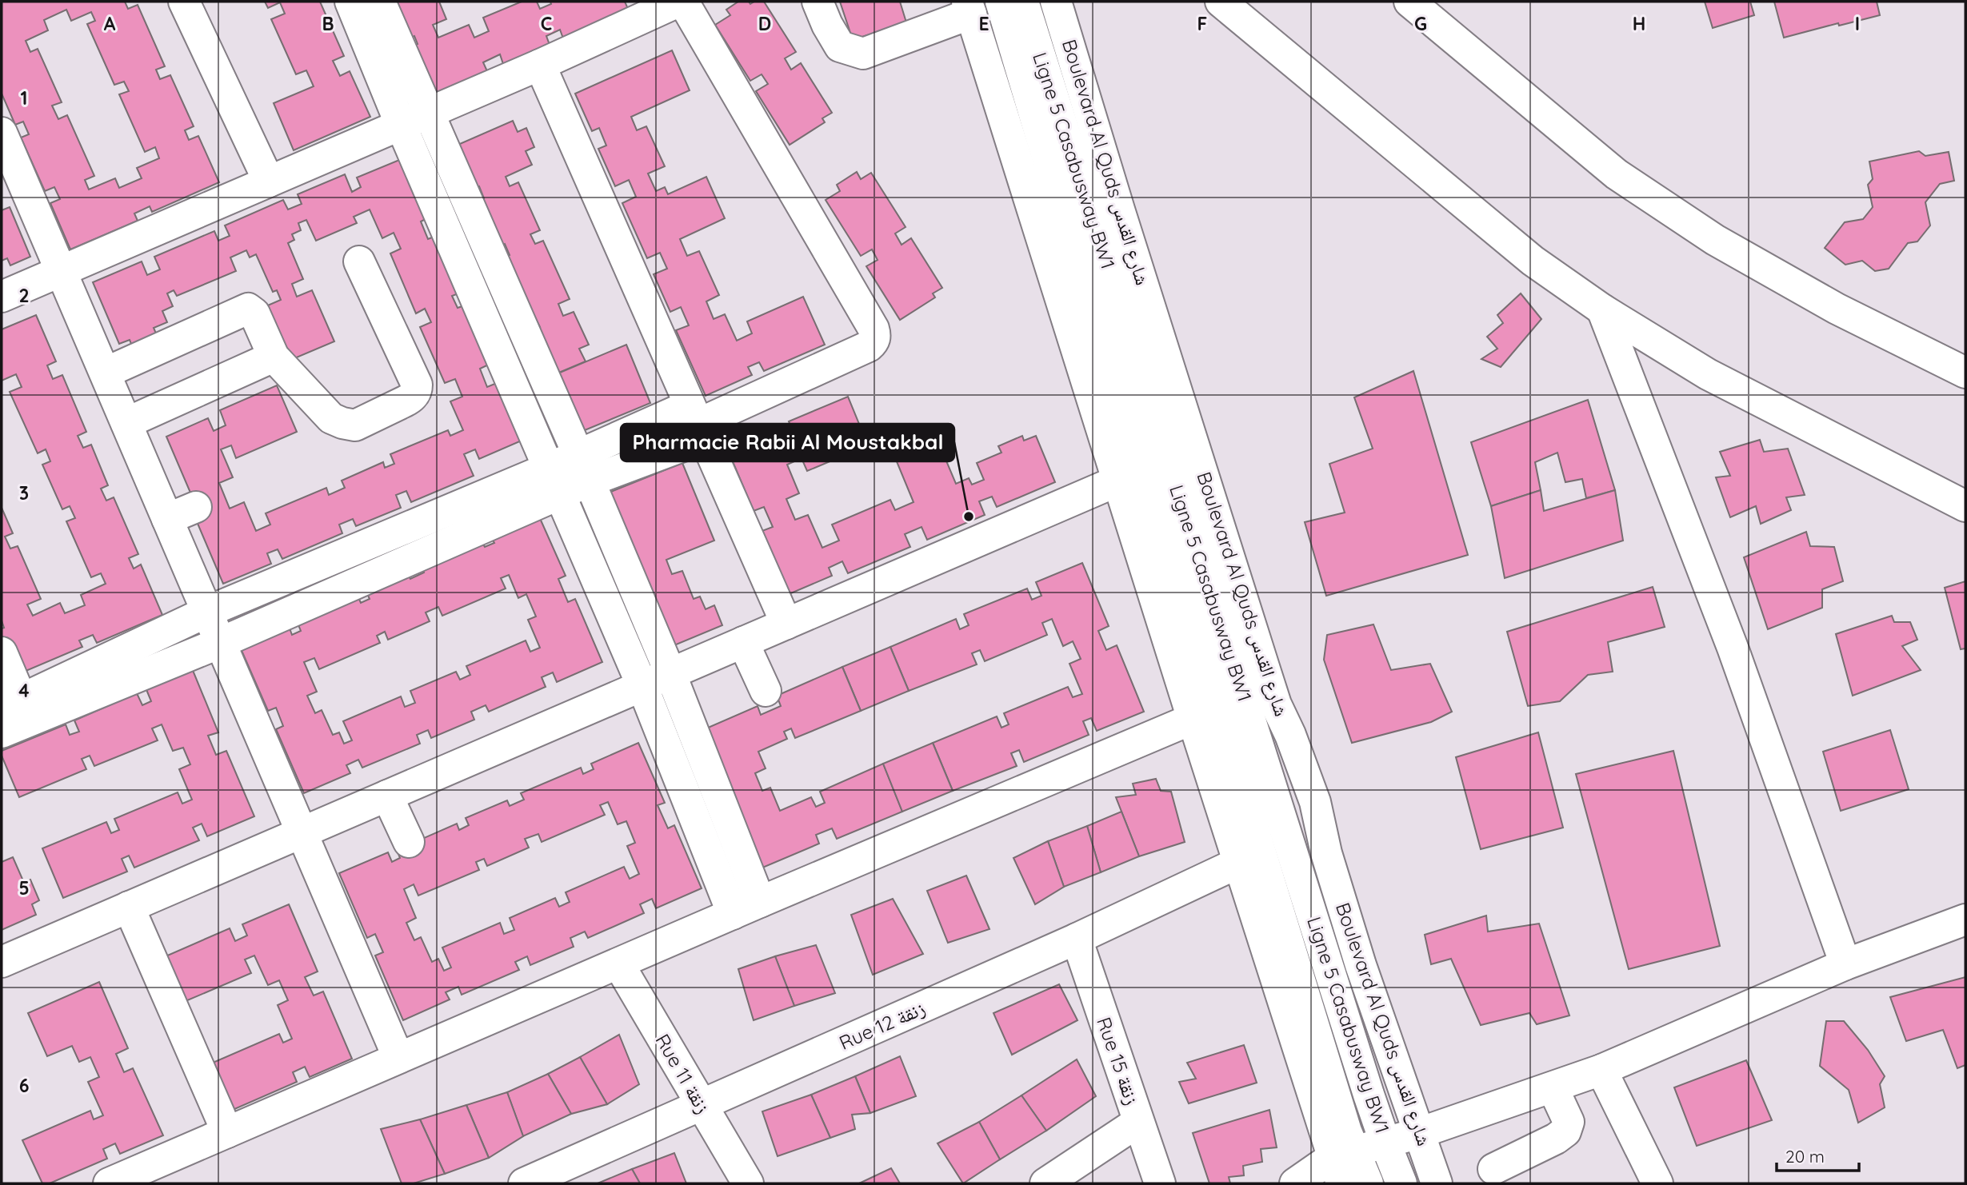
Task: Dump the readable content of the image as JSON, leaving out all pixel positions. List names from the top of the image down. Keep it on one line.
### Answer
{"streets":{"street":["Ligne 5 Casabusway BW1","Boulevard Al Quds شارع القدس","Rue 12 زنقة","Rue 15 زنقة","Rue 11 زنقة"]},"crossings":[["Rue 12 زنقة","Rue 15 زنقة"],["Rue 12 زنقة","Rue 11 زنقة"]],"places":["Pharmacie Rabii Al Moustakbal"],"scale_bar":"20 m","grid":{"columns":["A","B","C","D","E","F","G","H","I"],"rows":["1","2","3","4","5","6"]}}
